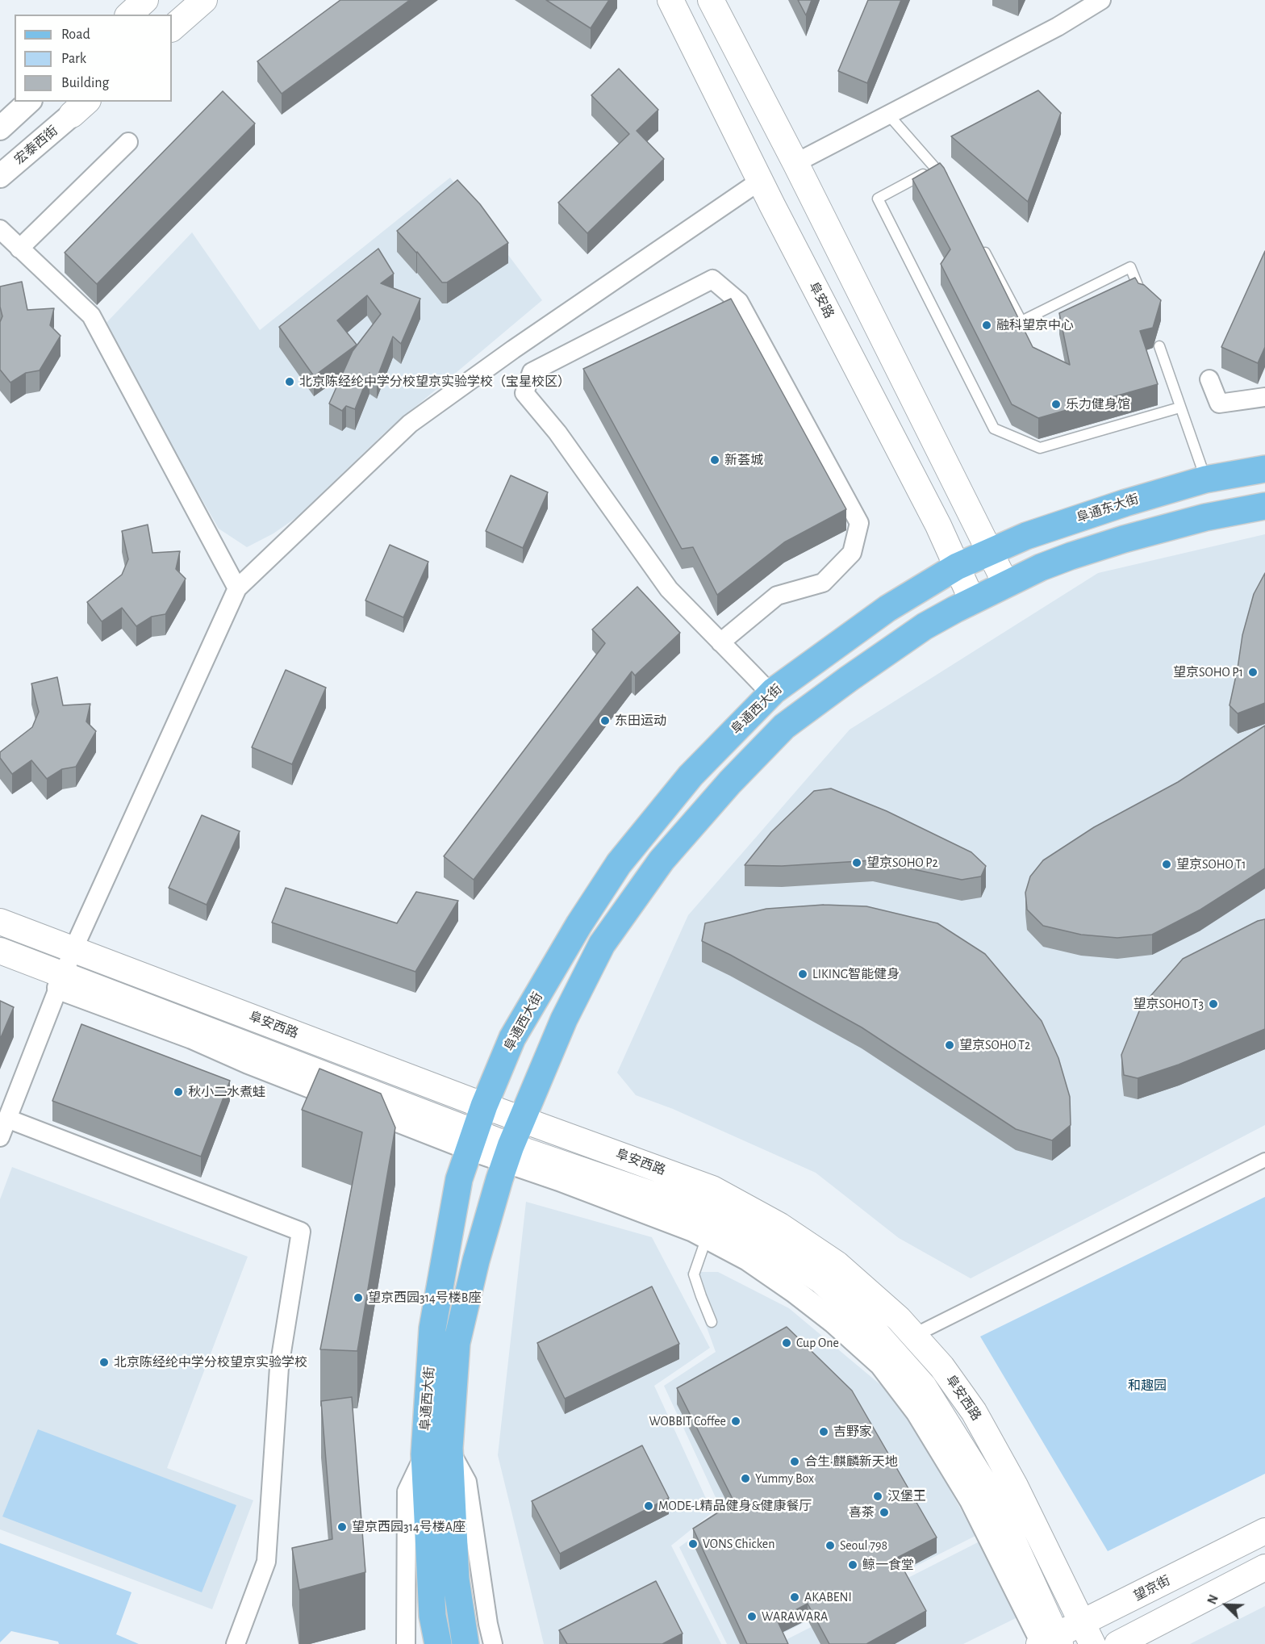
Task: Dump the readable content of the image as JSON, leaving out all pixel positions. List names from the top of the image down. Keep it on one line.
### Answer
{"streets":{"main road":["阜安路","阜通东大街","阜通西大街","阜安西路","望京街"],"street":["宏泰西街"]},"crossings":[["阜安路","阜通东大街"],["阜安路","阜通西大街"],["阜通东大街","阜通西大街"],["阜通西大街","阜安西路"],["阜安西路","望京街"]],"parks":["和趣园"],"places":["融科望京中心","北京陈经纶中学分校望京实验学校（宝星校区）","乐力健身馆","新荟城","望京SOHO P1","东田运动","望京SOHO P2","望京SOHO T1","LIKING智能健身","望京SOHO T3","望京SOHO T2","秋小二水煮蛙","望京西园314号楼B座","Cup One","北京陈经纶中学分校望京实验学校","WOBBIT Coffee","吉野家","合生·麒麟新天地","Yummy Box","汉堡王","MODE-L精品健身&健康餐厅","喜茶","望京西园314号楼A座","VONS Chicken","Seoul 798","鲸一食堂","AKABENI","WARAWARA"],"legend":["Road","Park","Building"],"north":"top left"}
